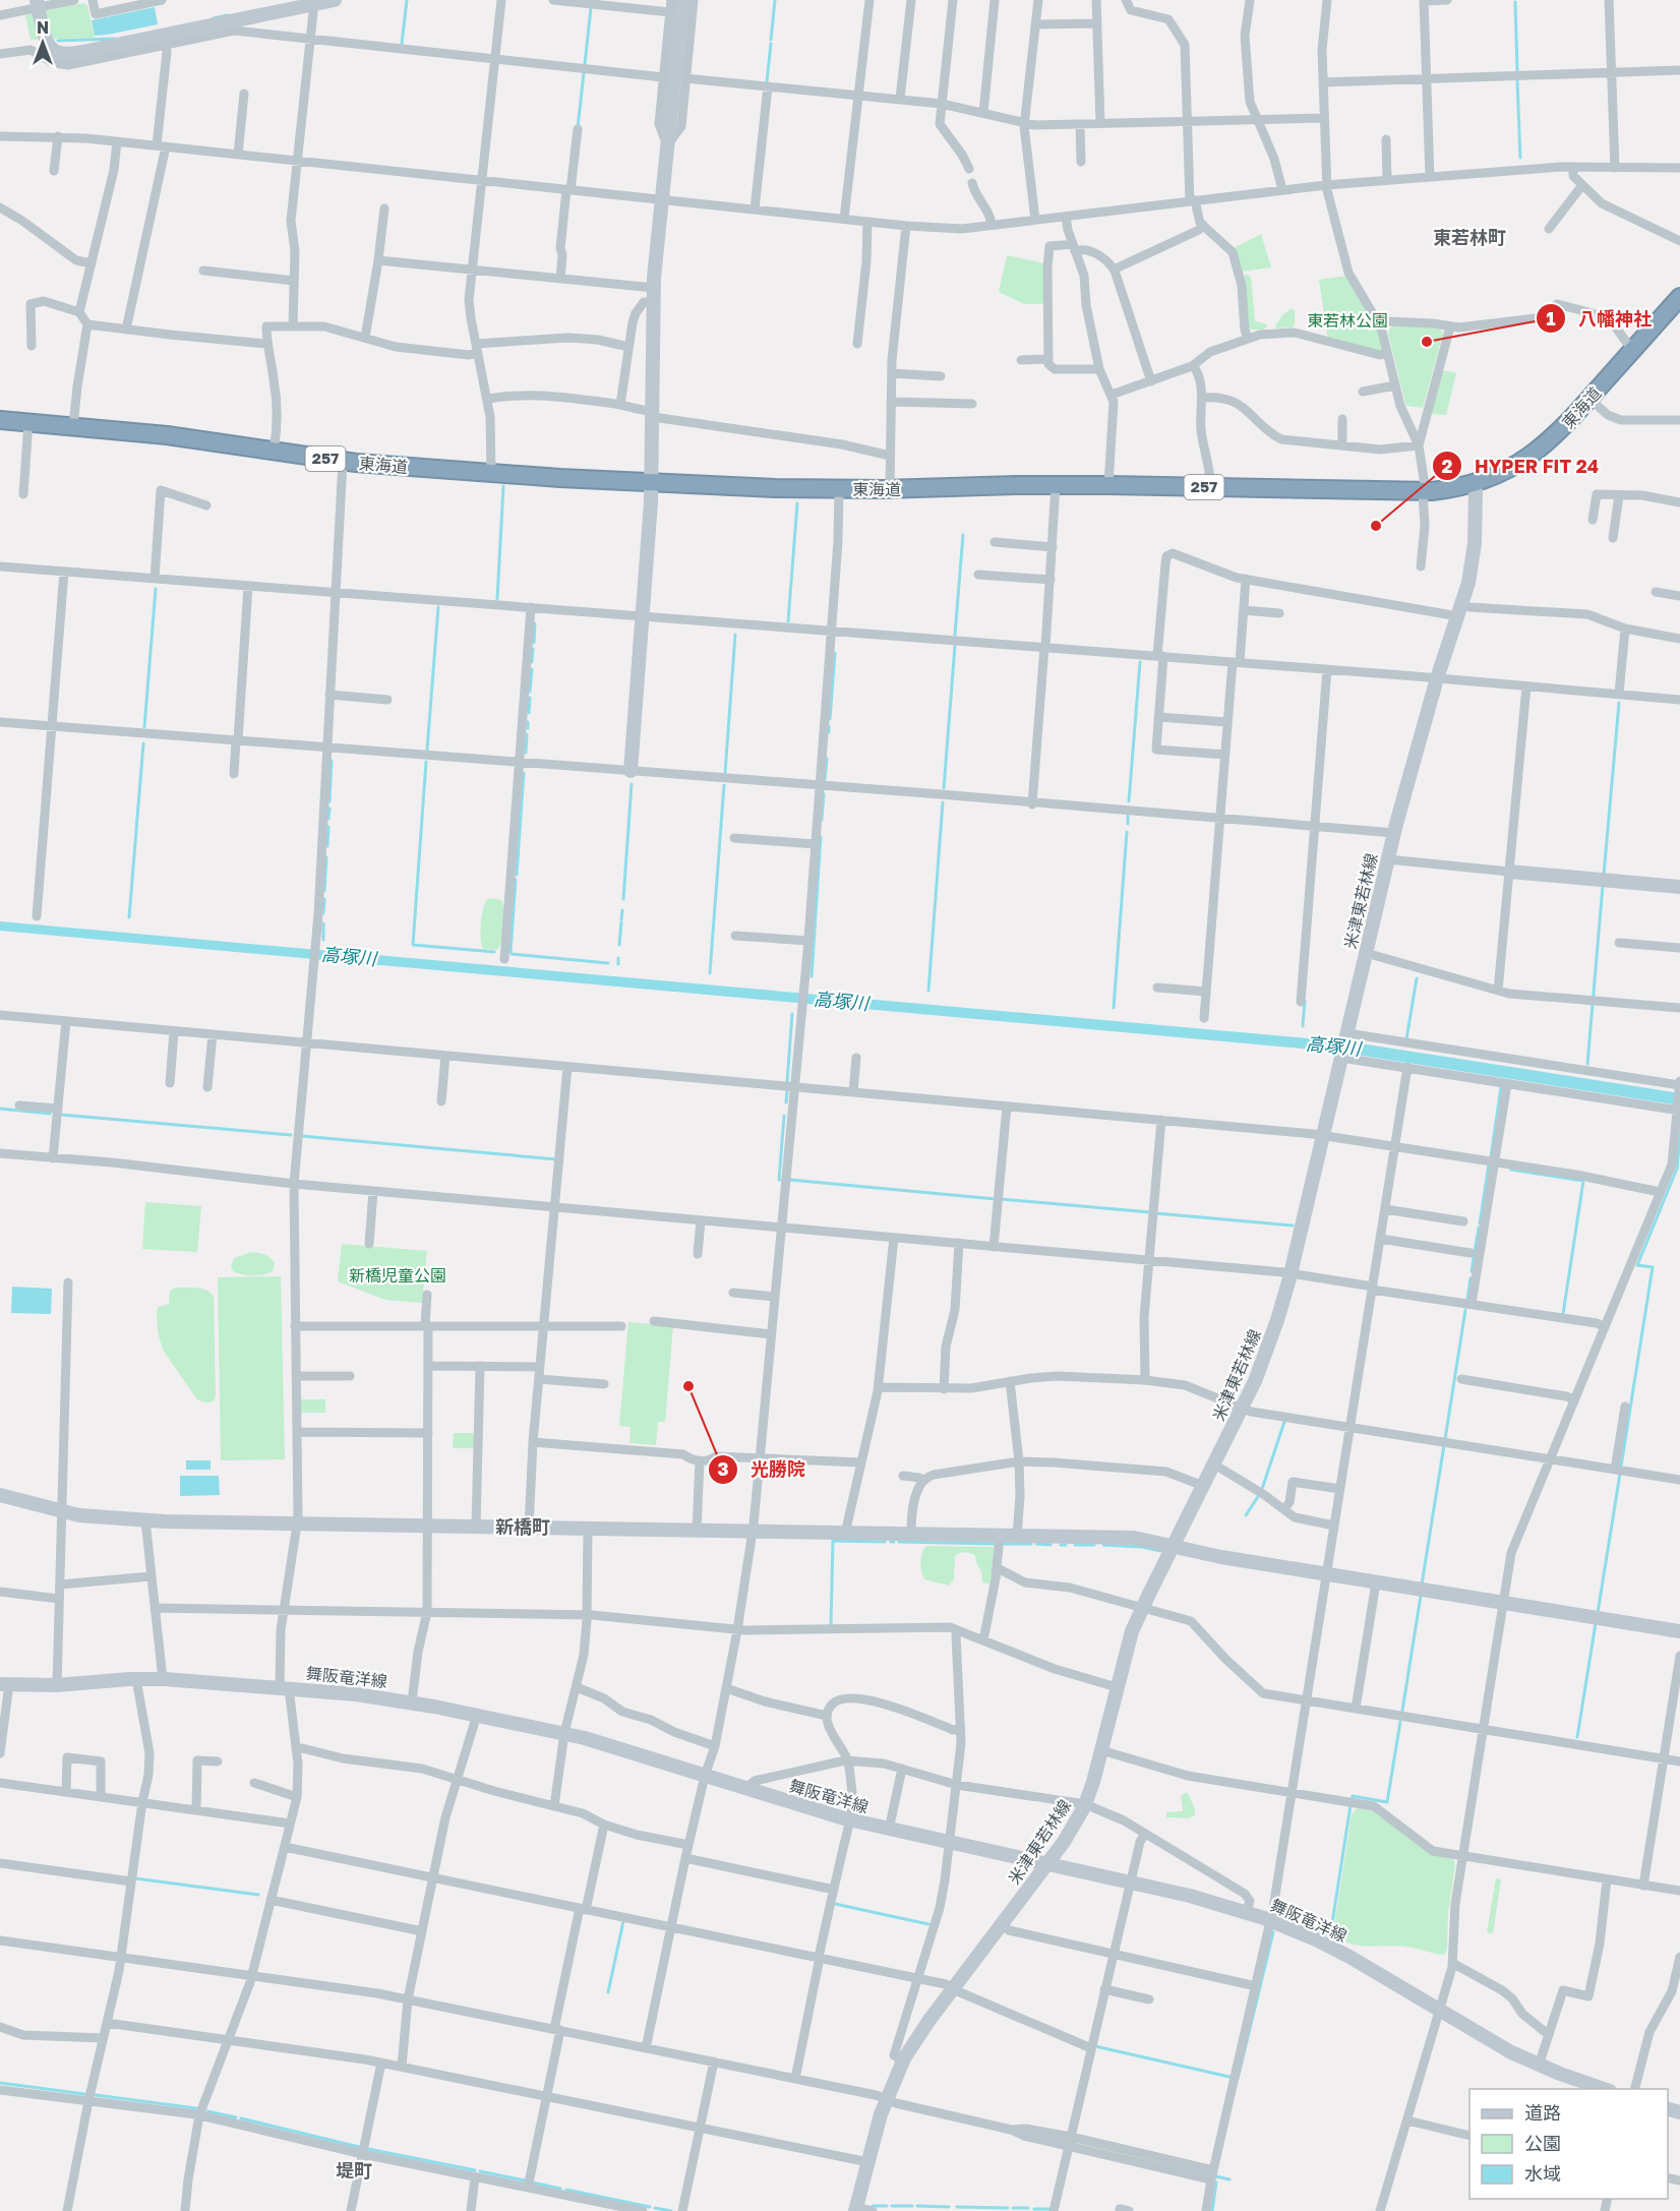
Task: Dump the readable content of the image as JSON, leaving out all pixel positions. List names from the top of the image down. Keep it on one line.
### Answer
{"streets":{"highway":["東海道","257"],"main road":["米津東若林線","舞阪竜洋線"]},"crossings":[["東海道","米津東若林線"],["米津東若林線","舞阪竜洋線"]],"districts":["東若林町","新橋町","堤町"],"water":["高塚川"],"parks":["東若林公園","新橋児童公園"],"places":["八幡神社","HYPER FIT 24","光勝院"],"legend":["道路","公園","水域"],"north":"top"}
